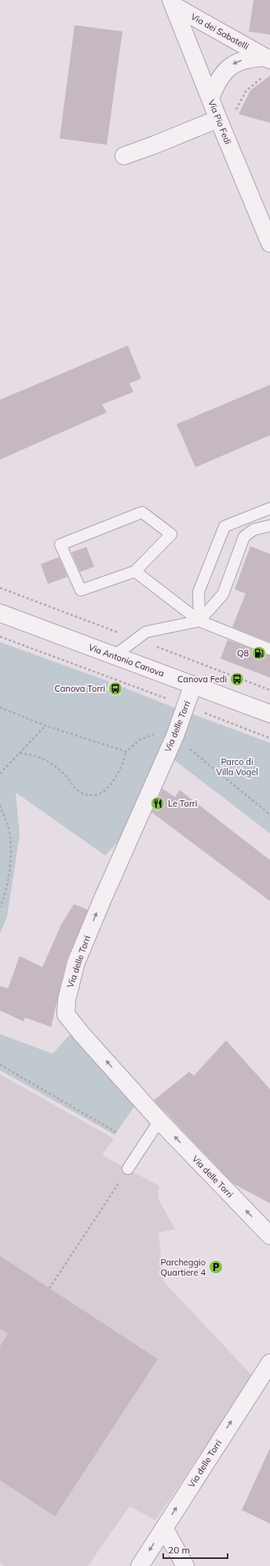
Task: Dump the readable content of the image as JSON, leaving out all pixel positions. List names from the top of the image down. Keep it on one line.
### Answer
{"streets":{"street":["Via dei Sabatelli","Via Pio Fedi","Via Antonio Canova","Via delle Torri"]},"crossings":[["Via dei Sabatelli","Via Pio Fedi"],["Via Antonio Canova","Via delle Torri"]],"one_way":["Via dei Sabatelli"],"parks":["Parco di Villa Vogel"],"places":{"fuel station":["Q8"],"bus stop":["Canova Fedi","Canova Torri"],"restaurant":["Le Torri"],"parking":["Parcheggio Quartiere 4"]},"scale_bar":"20 m"}
